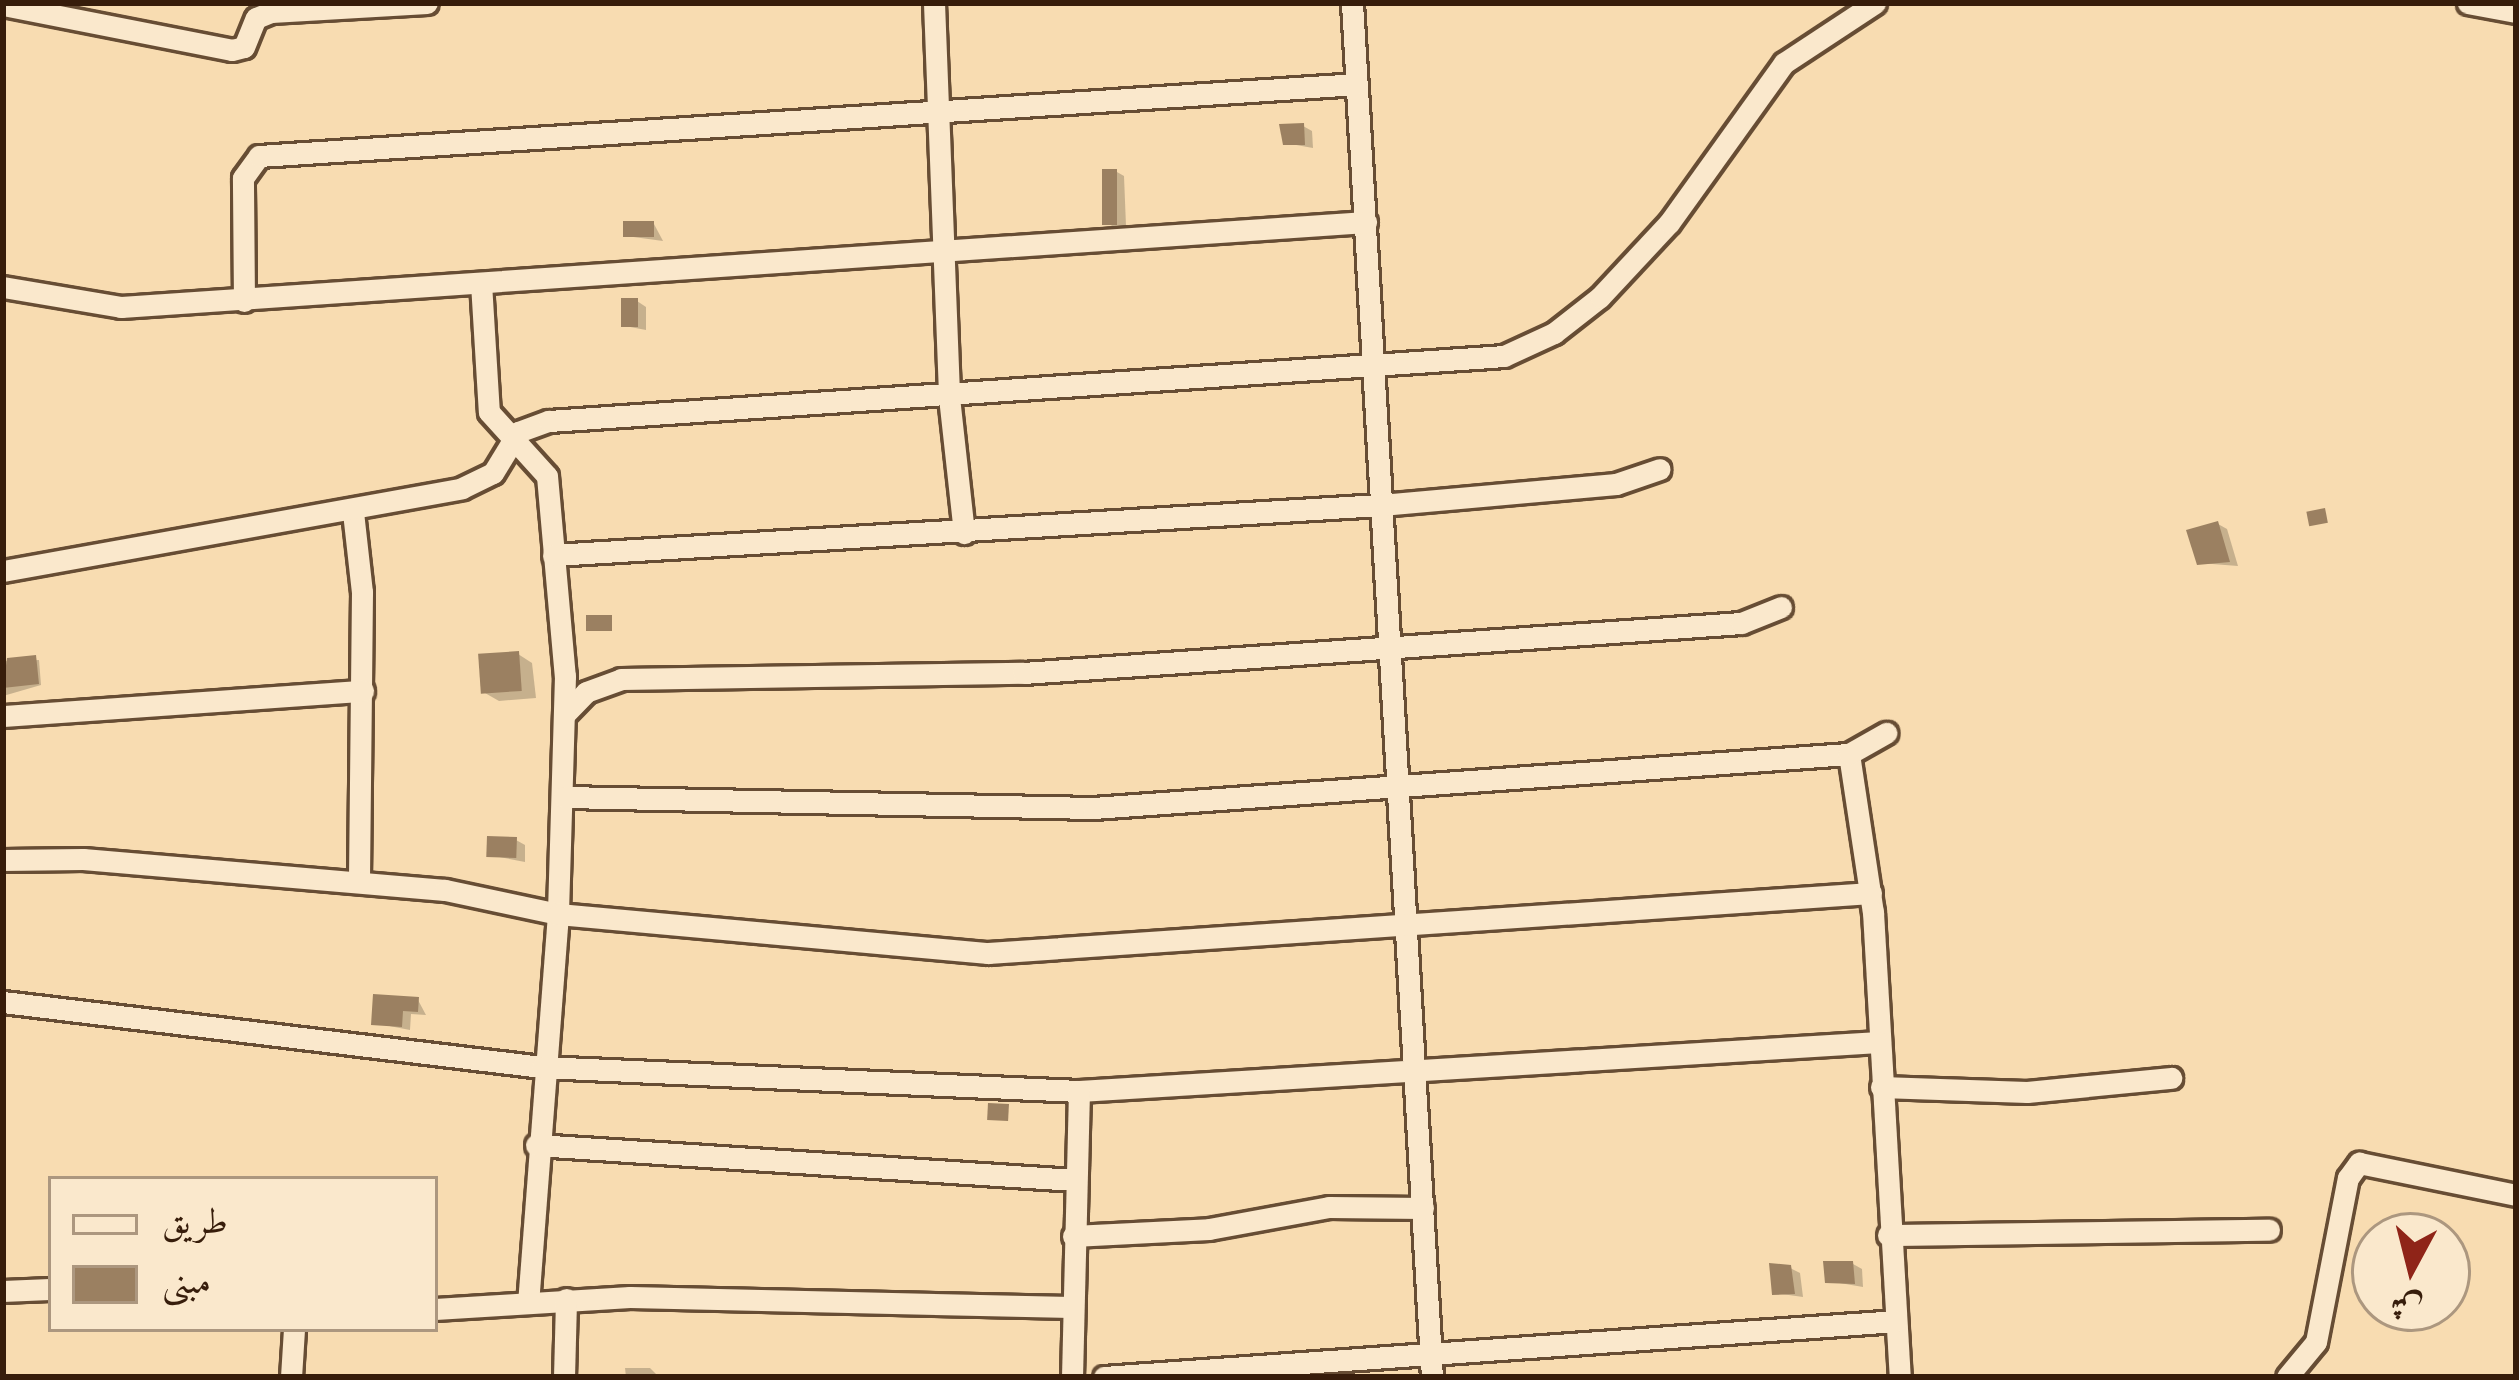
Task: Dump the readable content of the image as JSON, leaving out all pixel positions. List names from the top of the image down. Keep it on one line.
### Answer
{"legend":["طريق","مبنى"],"north":"bottom"}
